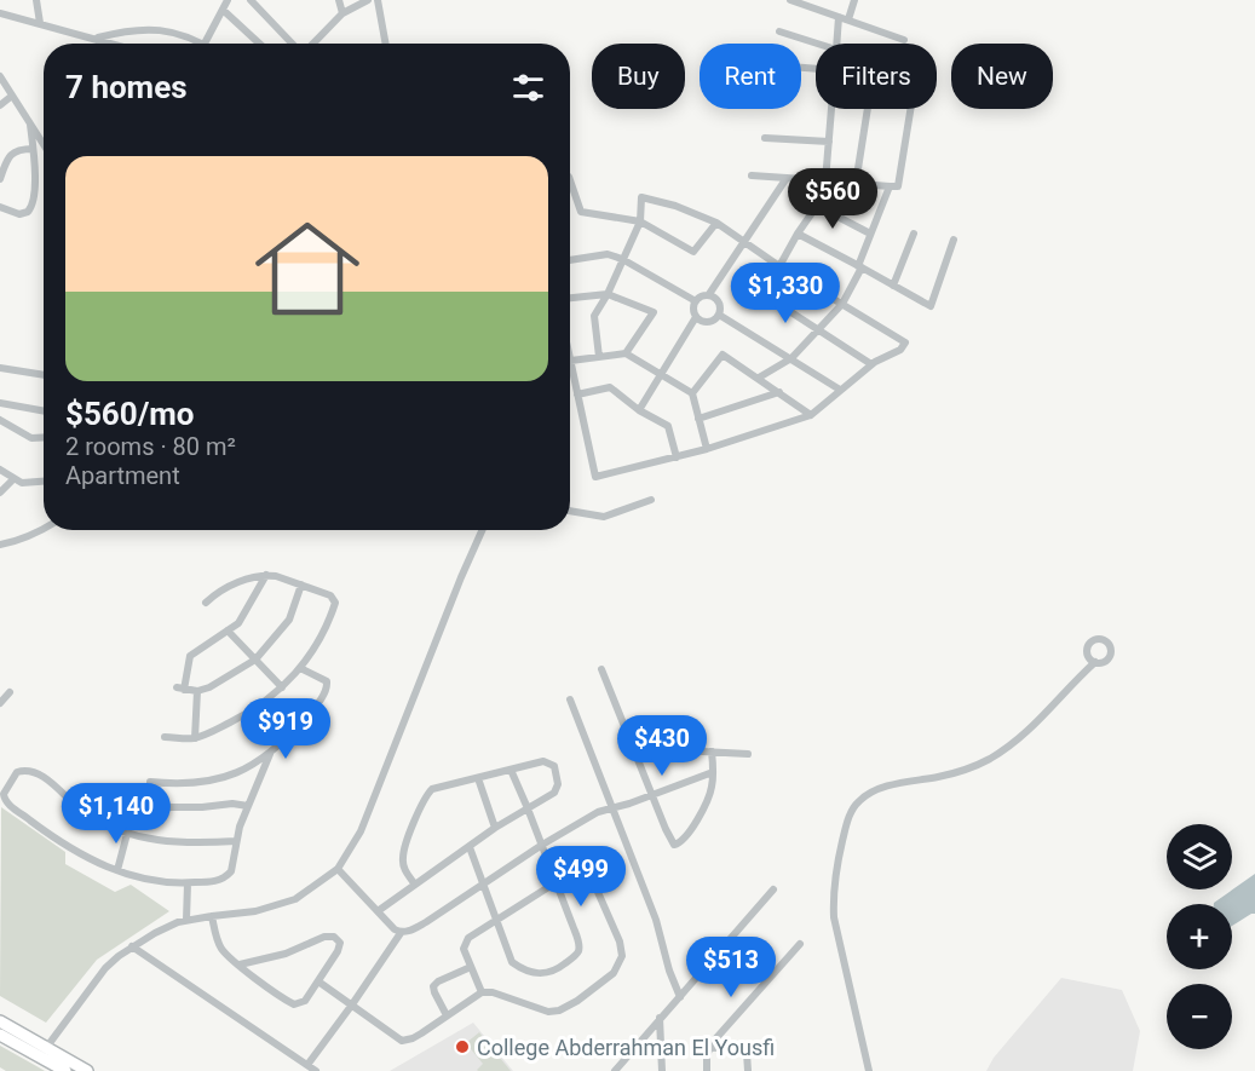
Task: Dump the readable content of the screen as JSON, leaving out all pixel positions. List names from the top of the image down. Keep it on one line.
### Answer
{"places":["College Abderrahman El Yousfi"],"page":{"chip":["Buy","Rent","Filters","New"],"heading":"7 homes","list":[{"name":"$560/mo","note":"2 rooms · 80 m² · Apartment"}],"price":["$560","$1,330","$919","$430","$1,140","$499","$513"],"map_buttons":["+","−"]}}
